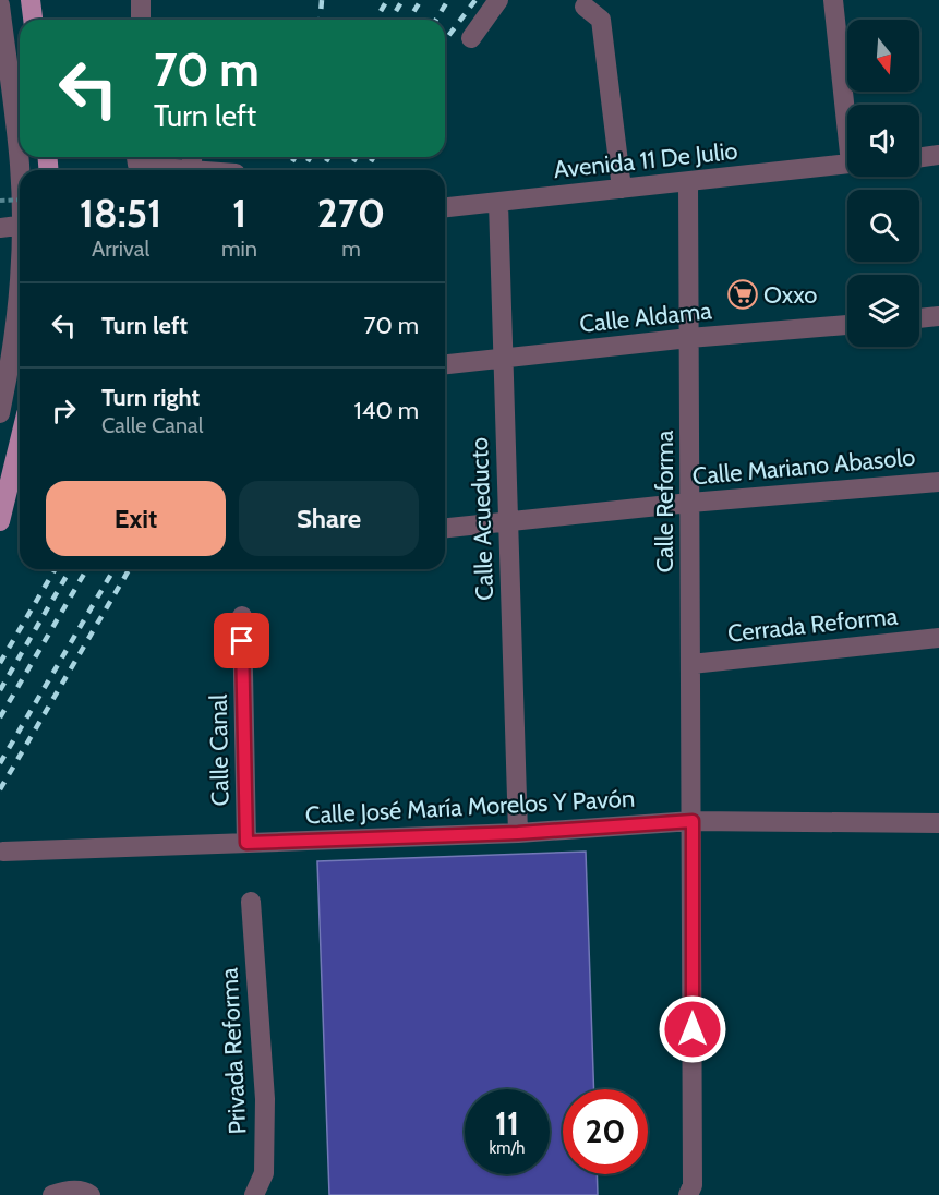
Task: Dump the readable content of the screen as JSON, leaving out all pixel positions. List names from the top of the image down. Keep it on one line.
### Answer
{"streets":{"street":["Avenida 11 De Julio","Calle Aldama","Calle Mariano Abasolo","Calle Reforma","Calle Acueducto","Cerrada Reforma","Calle Canal","Calle José María Morelos Y Pavón","Privada Reforma"]},"crossings":[["Avenida 11 De Julio","Calle Reforma"],["Avenida 11 De Julio","Calle Acueducto"],["Calle Aldama","Calle Reforma"],["Calle Aldama","Calle Acueducto"],["Calle Mariano Abasolo","Calle Reforma"],["Calle Mariano Abasolo","Calle Acueducto"],["Calle Reforma","Cerrada Reforma"],["Calle Reforma","Calle José María Morelos Y Pavón"],["Calle Acueducto","Calle José María Morelos Y Pavón"],["Calle Canal","Calle José María Morelos Y Pavón"]],"places":{"supermarket":["Oxxo"]},"north":"bottom","page":{"turn":["70 m","Turn left"],"eta":["18:51","Arrival","1","min","270","m"],"list":[{"name":"Turn left","value":"70 m"},{"name":"Turn right","note":"Calle Canal","value":"140 m"}],"buttons":["Exit","Share"],"speed":"11 km/h","limit":"20"}}
